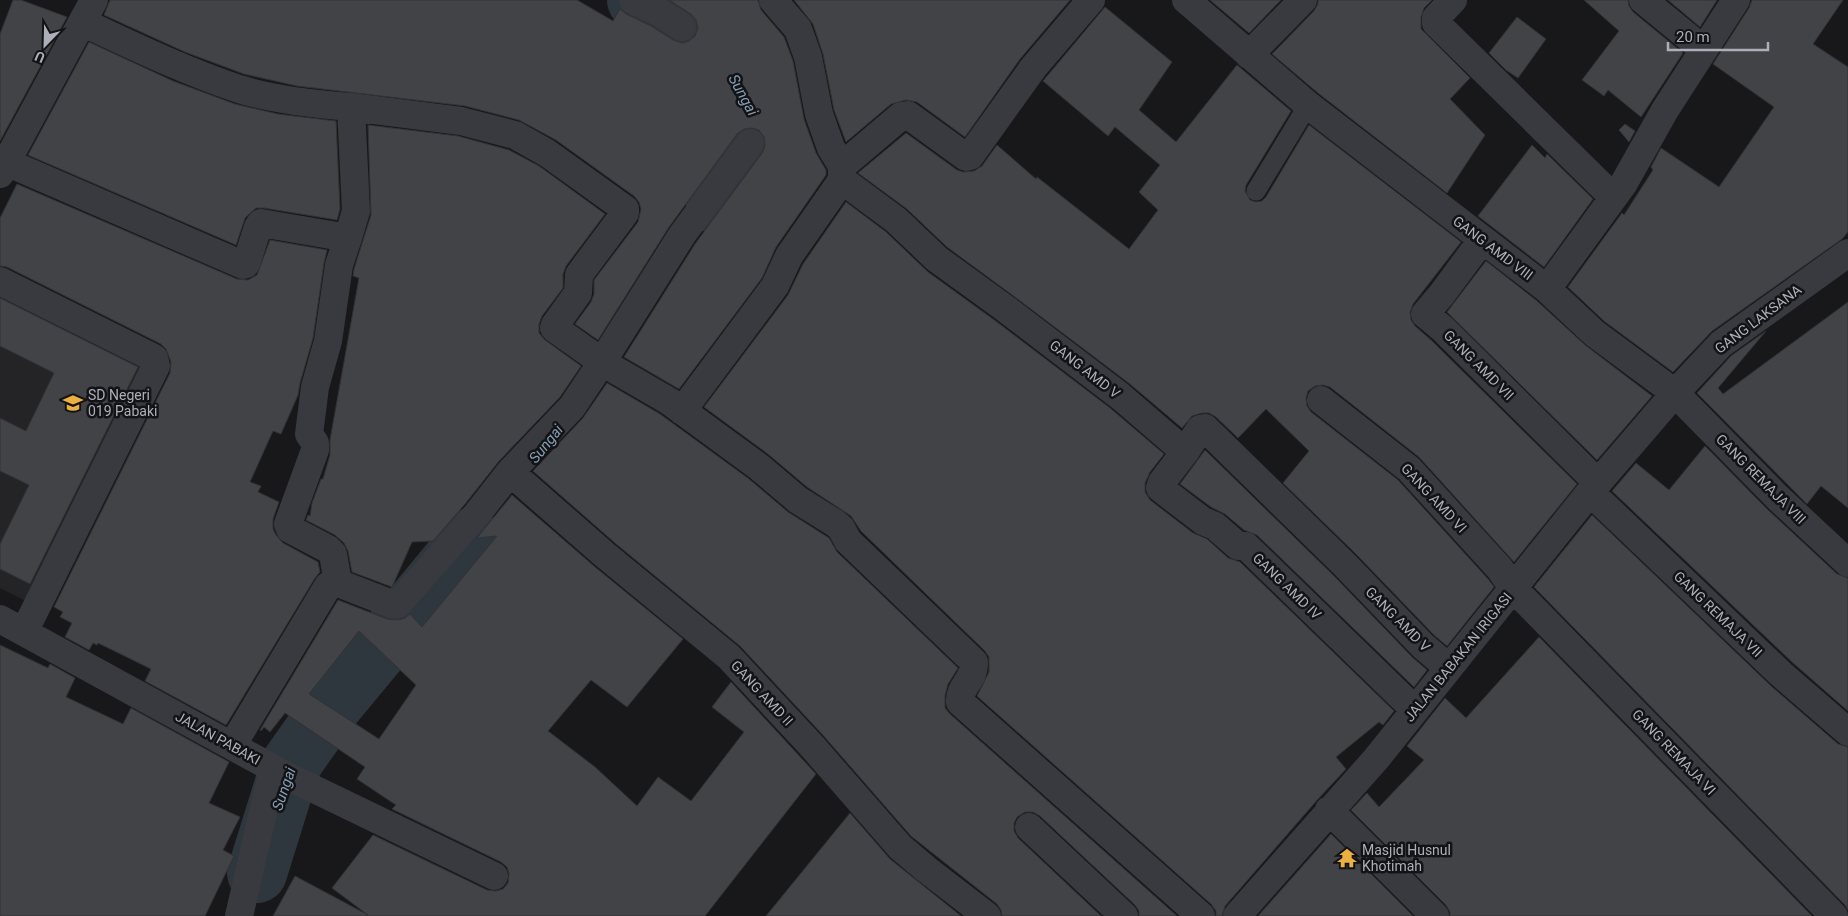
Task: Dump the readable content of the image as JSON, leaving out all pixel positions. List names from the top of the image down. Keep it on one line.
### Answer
{"streets":{"street":["GANG AMD VIII","GANG LAKSANA","GANG AMD VII","GANG AMD V","GANG REMAJA VIII","GANG AMD VI","GANG AMD IV","GANG REMAJA VII","JALAN BABAKAN IRIGASI","GANG AMD II","JALAN PABAKI","GANG REMAJA VI"]},"crossings":[["GANG AMD VIII","GANG LAKSANA"],["GANG AMD VIII","GANG AMD VII"],["GANG AMD VIII","GANG REMAJA VIII"],["GANG AMD VIII","JALAN BABAKAN IRIGASI"],["GANG LAKSANA","GANG REMAJA VIII"],["GANG LAKSANA","JALAN BABAKAN IRIGASI"],["GANG AMD VII","GANG REMAJA VII"],["GANG AMD VII","JALAN BABAKAN IRIGASI"],["GANG AMD V","GANG AMD IV"],["GANG AMD V","JALAN BABAKAN IRIGASI"],["GANG REMAJA VIII","JALAN BABAKAN IRIGASI"],["GANG AMD VI","JALAN BABAKAN IRIGASI"],["GANG AMD VI","GANG REMAJA VI"],["GANG AMD IV","JALAN BABAKAN IRIGASI"],["GANG REMAJA VII","JALAN BABAKAN IRIGASI"],["JALAN BABAKAN IRIGASI","GANG REMAJA VI"]],"water":["Sungai"],"places":{"school or university":["SD Negeri 019 Pabaki"],"temple":["Masjid Husnul Khotimah"]},"scale_bar":"20 m","north":"bottom left"}
